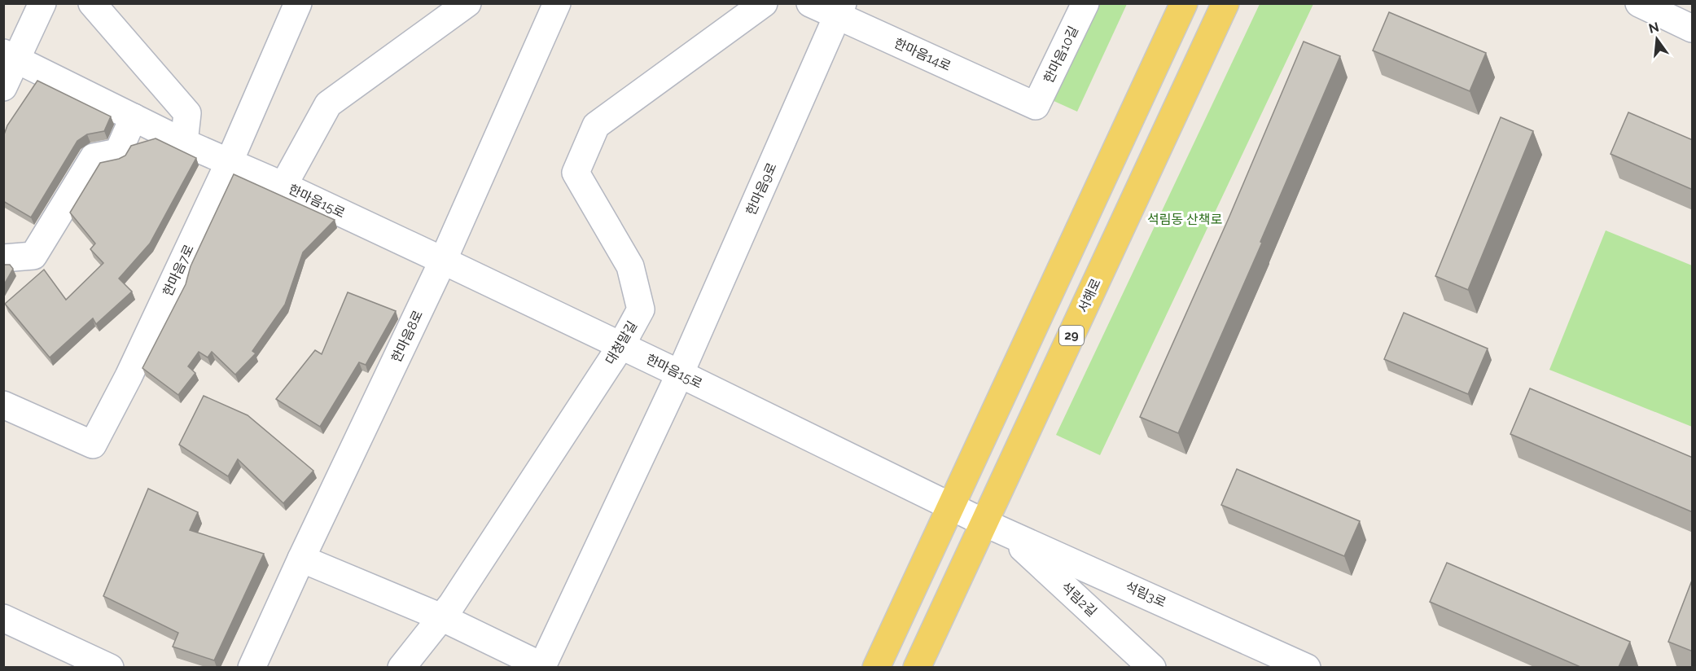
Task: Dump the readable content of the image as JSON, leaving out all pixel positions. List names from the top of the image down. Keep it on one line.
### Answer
{"streets":{"main road":["서해로","29"],"street":["한마음14로","한마음10길","한마음9로","한마음15로","한마음7로","한마음8로","대청말길","석림3로","석림2길"]},"crossings":[["한마음14로","한마음10길"],["한마음14로","한마음9로"],["한마음9로","한마음15로"],["한마음9로","대청말길"],["한마음15로","한마음7로"],["한마음15로","서해로"],["한마음15로","한마음8로"],["한마음15로","대청말길"],["한마음15로","석림3로"],["한마음15로","석림2길"],["서해로","석림3로"],["서해로","석림2길"],["석림3로","석림2길"]],"parks":["석림동 산책로"],"north":"top"}
